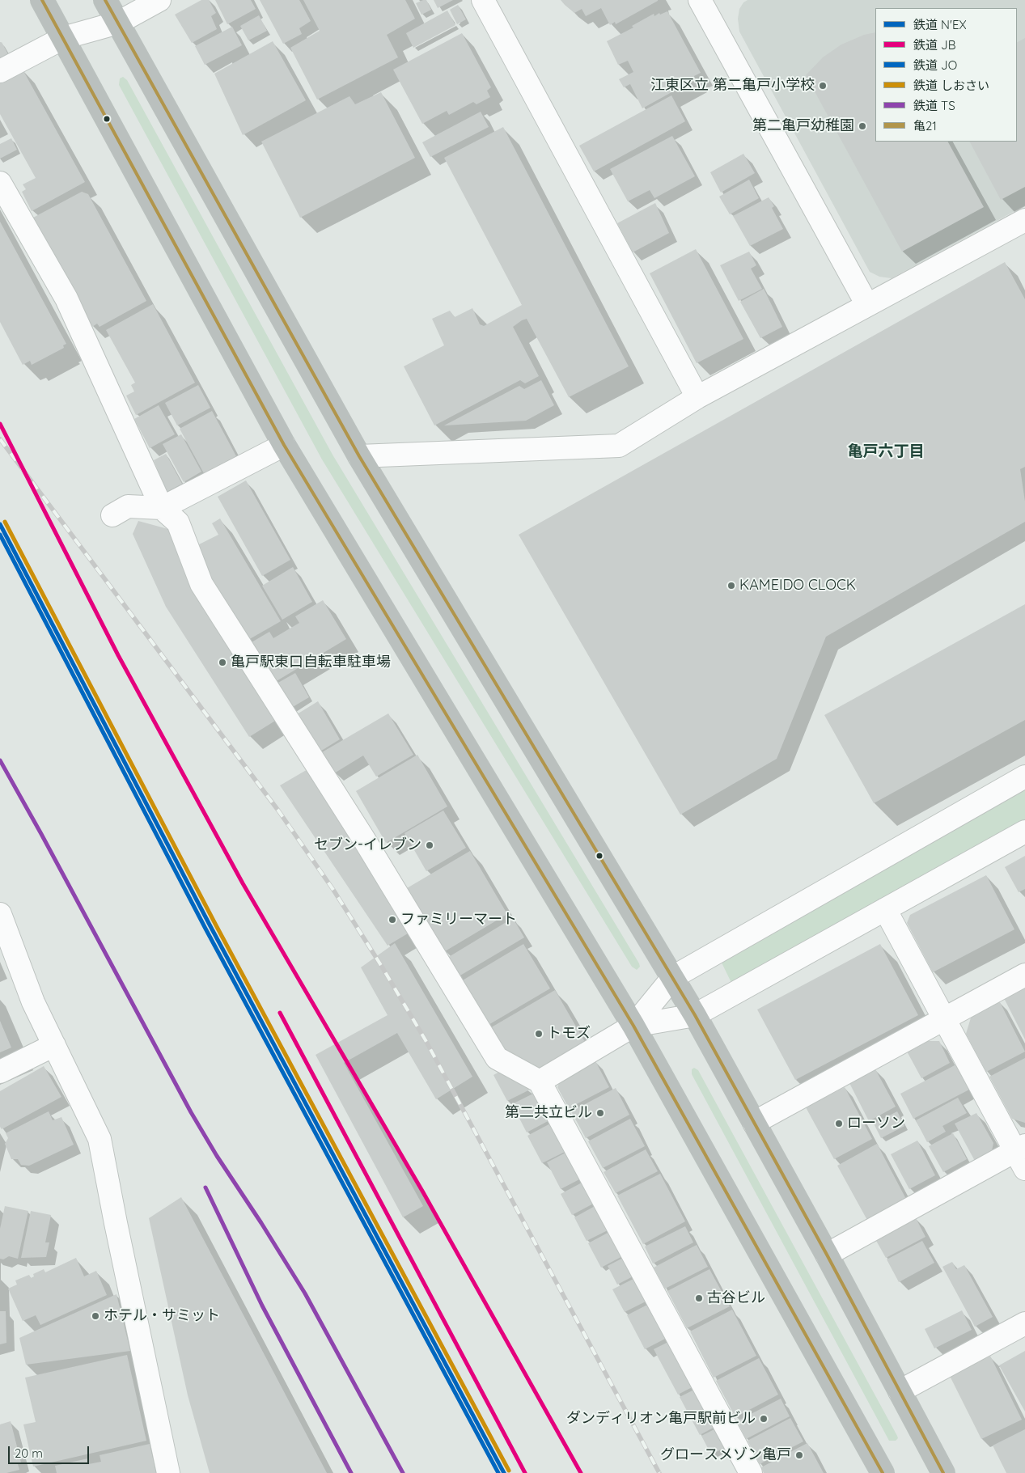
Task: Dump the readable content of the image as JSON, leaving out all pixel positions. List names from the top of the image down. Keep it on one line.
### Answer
{"districts":["亀戸六丁目"],"places":["江東区立 第二亀戸小学校","第二亀戸幼稚園","KAMEIDO CLOCK","亀戸駅東口自転車駐車場","セブン-イレブン","ファミリーマート","トモズ","第二共立ビル","ローソン","古谷ビル","ホテル・サミット","ダンディリオン亀戸駅前ビル","グロースメゾン亀戸"],"lines":["transit line 亀21","rail line JB","rail line しおさい","rail line N'EX","rail line JO","rail line TS"],"legend":["鉄道 N'EX","鉄道 JB","鉄道 JO","鉄道 しおさい","鉄道 TS","亀21"],"scale_bar":"20 m"}
